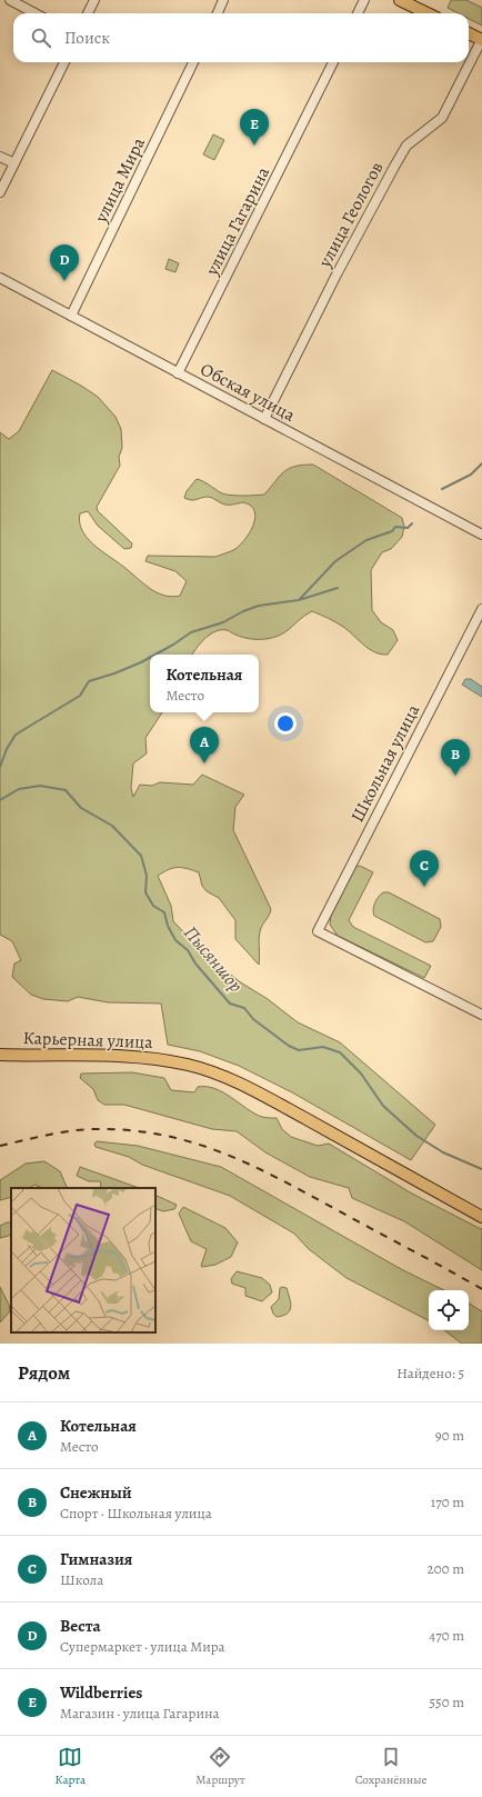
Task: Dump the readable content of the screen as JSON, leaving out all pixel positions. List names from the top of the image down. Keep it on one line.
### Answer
{"streets":{"main road":["Карьерная улица"],"street":["улица Мира","улица Геологов","улица Гагарина","Обская улица","Школьная улица"]},"crossings":[["улица Мира","Обская улица"],["улица Геологов","Обская улица"],["улица Гагарина","Обская улица"]],"water":["Пысяншор"],"page":{"search":"Поиск","pins":["E","D","A","B","C"],"popup":["Котельная","Место"],"heading":["Рядом","Найдено: 5"],"list":[{"mark":"A","name":"Котельная","note":"Место","value":"90 m"},{"mark":"B","name":"Снежный","note":"Спорт · Школьная улица","value":"170 m"},{"mark":"C","name":"Гимназия","note":"Школа","value":"200 m"},{"mark":"D","name":"Веста","note":"Супермаркет · улица Мира","value":"470 m"},{"mark":"E","name":"Wildberries","note":"Магазин · улица Гагарина","value":"550 m"}],"nav":["Карта","Маршрут","Сохранённые"]}}
